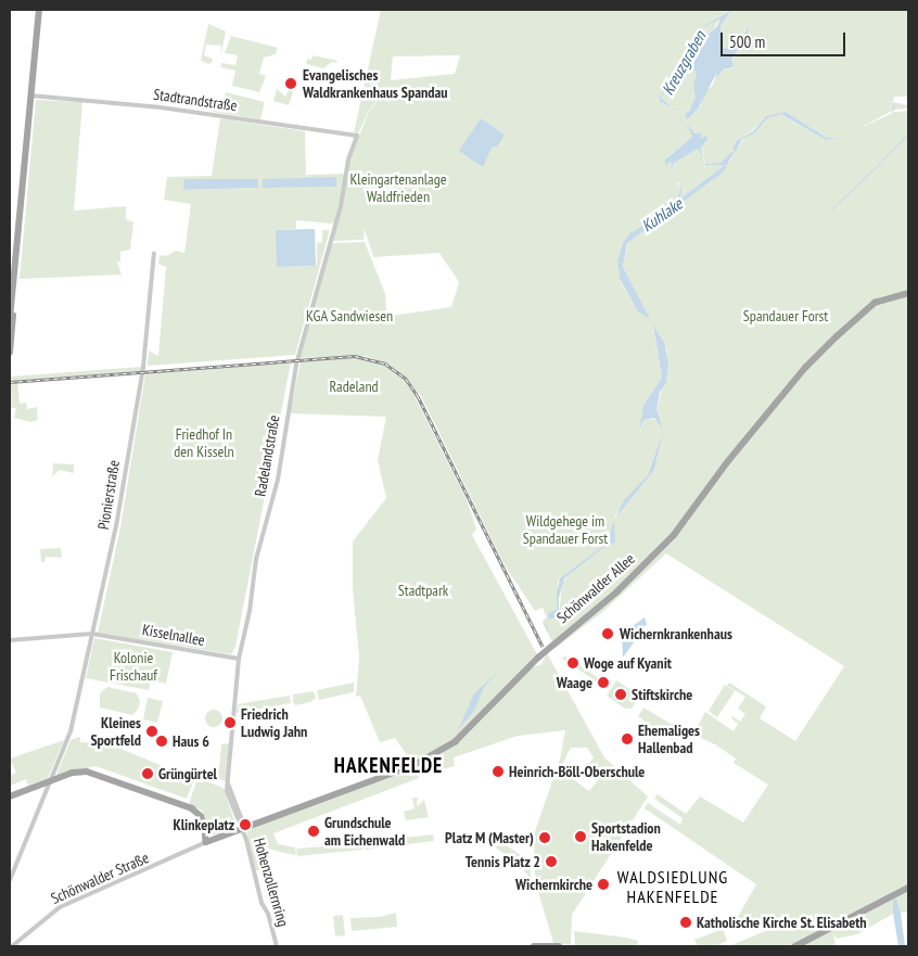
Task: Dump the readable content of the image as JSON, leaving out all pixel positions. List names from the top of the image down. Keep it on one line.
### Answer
{"streets":{"main road":["Schönwalder Allee"],"street":["Stadtrandstraße","Radelandstraße","Pionierstraße","Kisselnallee","Schönwalder Straße","Hohenzollernring"]},"crossings":[["Stadtrandstraße","Radelandstraße"],["Radelandstraße","Kisselnallee"],["Radelandstraße","Hohenzollernring"],["Pionierstraße","Kisselnallee"],["Schönwalder Allee","Schönwalder Straße"],["Schönwalder Allee","Hohenzollernring"]],"districts":["HAKENFELDE","WALDSIEDLUNG HAKENFELDE"],"water":["Kreuzgraben","Kuhlake"],"parks":["Kleingartenanlage Waldfrieden","KGA Sandwiesen","Spandauer Forst","Radeland","Friedhof In den Kisseln","Wildgehege im Spandauer Forst","Stadtpark","Kolonie Frischauf"],"places":["Evangelisches Waldkrankenhaus Spandau","Wichernkrankenhaus","Woge auf Kyanit","Waage","Stiftskirche","Friedrich Ludwig Jahn","Kleines Sportfeld","Ehemaliges Hallenbad","Haus 6","Heinrich-Böll-Oberschule","Grüngürtel","Klinkeplatz","Grundschule am Eichenwald","Sportstadion Hakenfelde","Platz M (Master)","Tennis Platz 2","Wichernkirche","Katholische Kirche St. Elisabeth"],"scale_bar":"500 m"}
